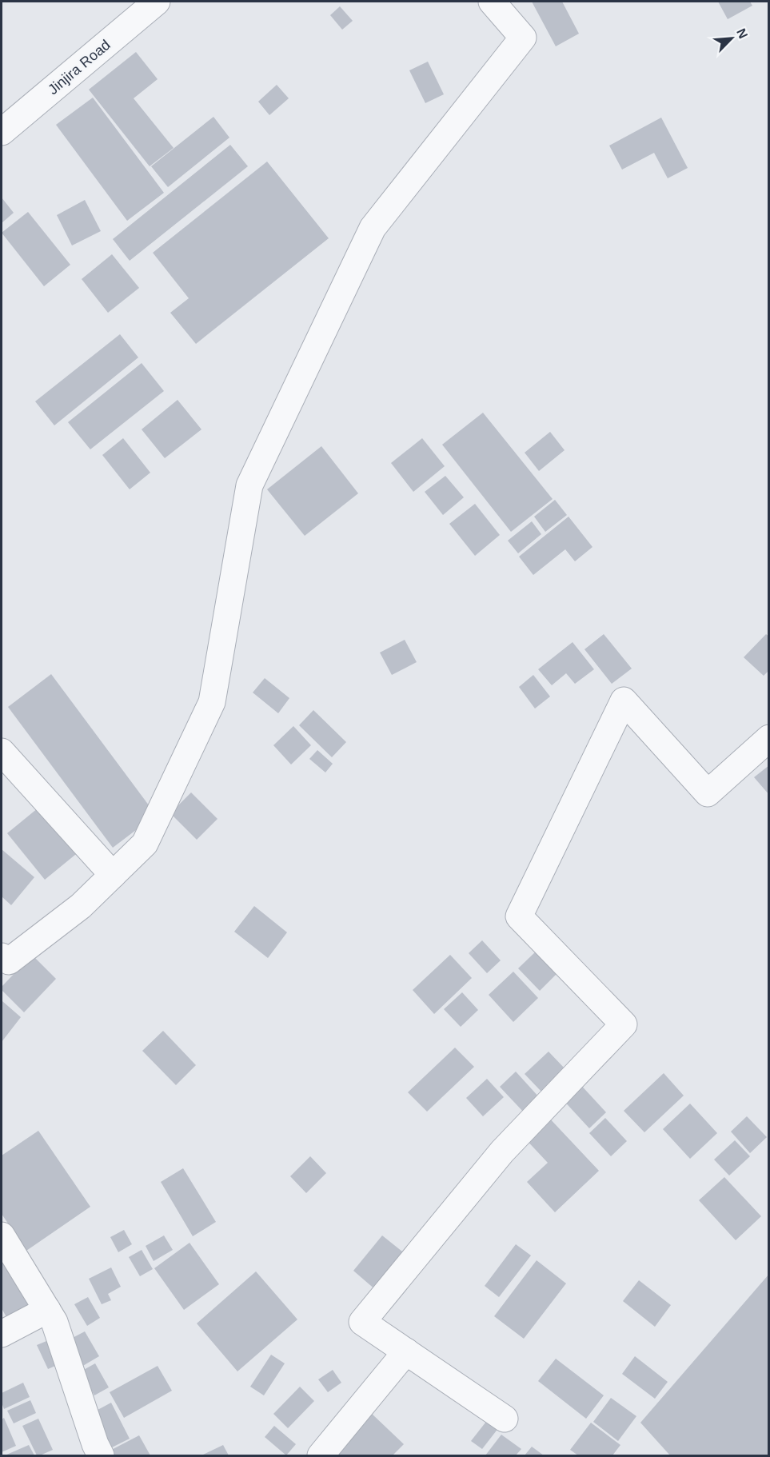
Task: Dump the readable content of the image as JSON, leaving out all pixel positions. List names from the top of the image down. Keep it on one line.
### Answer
{"streets":{"street":["Jinjira Road"]},"north":"top right"}
